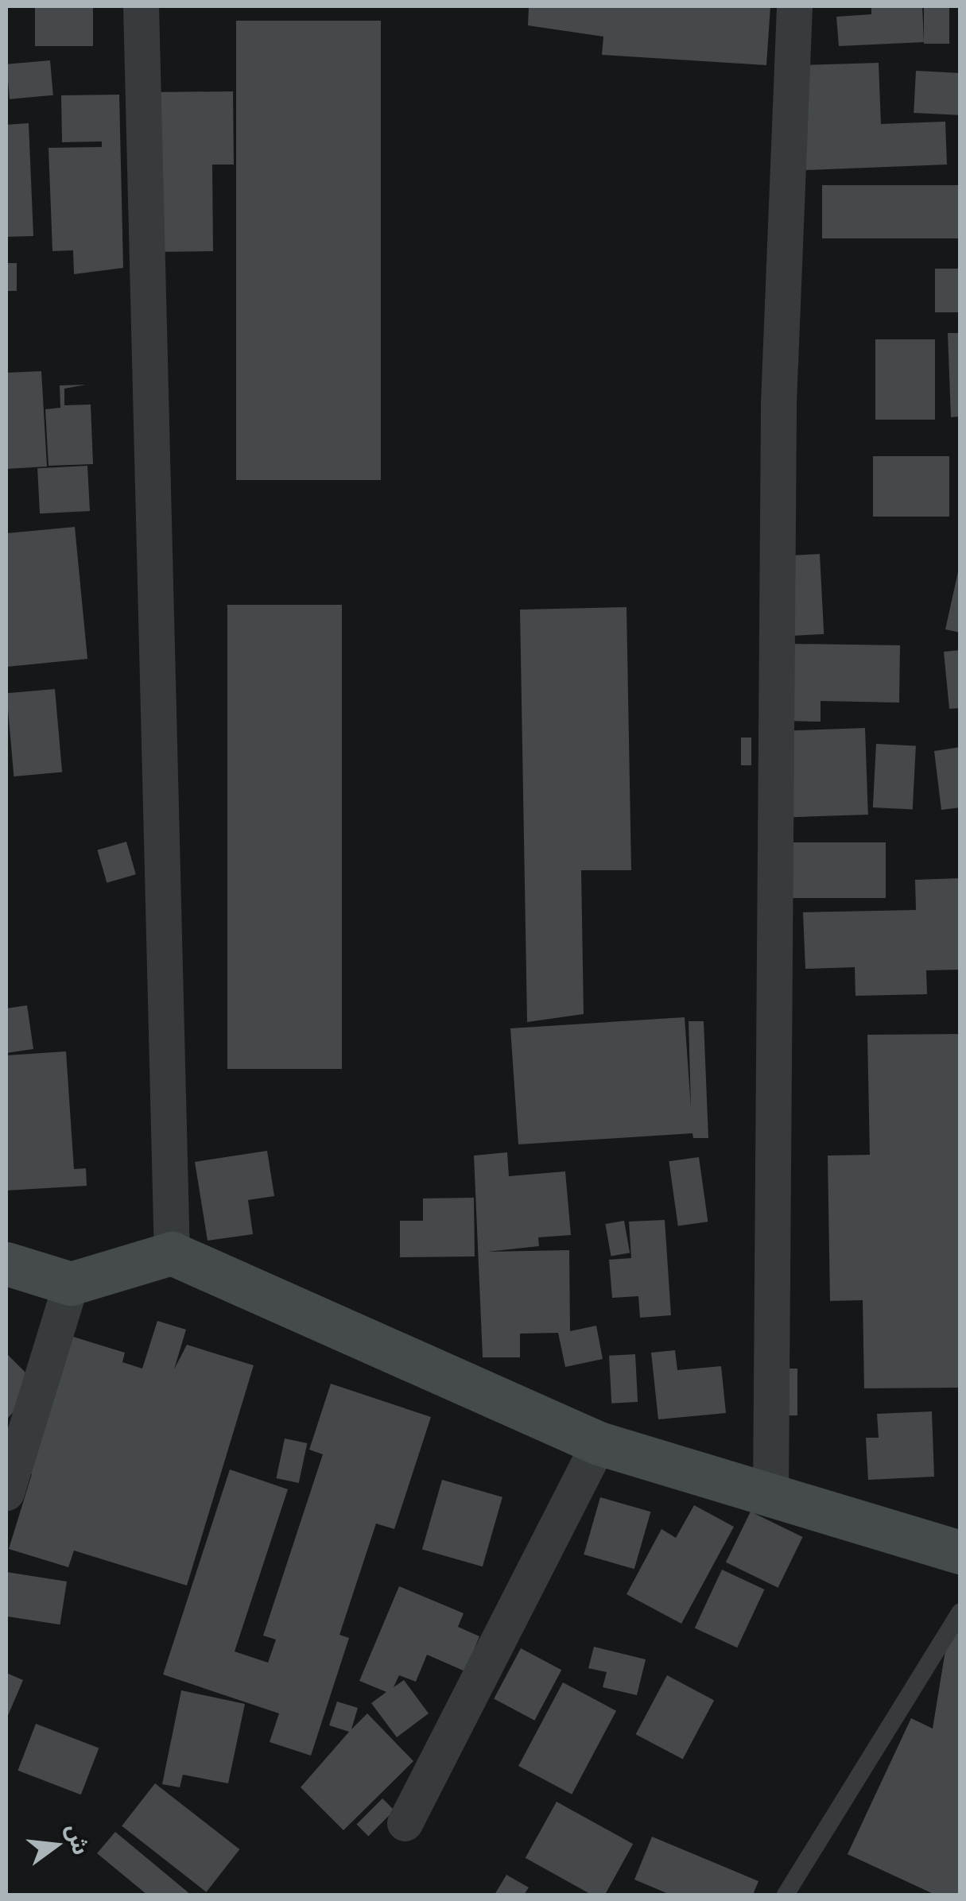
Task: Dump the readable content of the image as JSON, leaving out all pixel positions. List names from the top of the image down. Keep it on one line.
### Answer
{"north":"right"}
